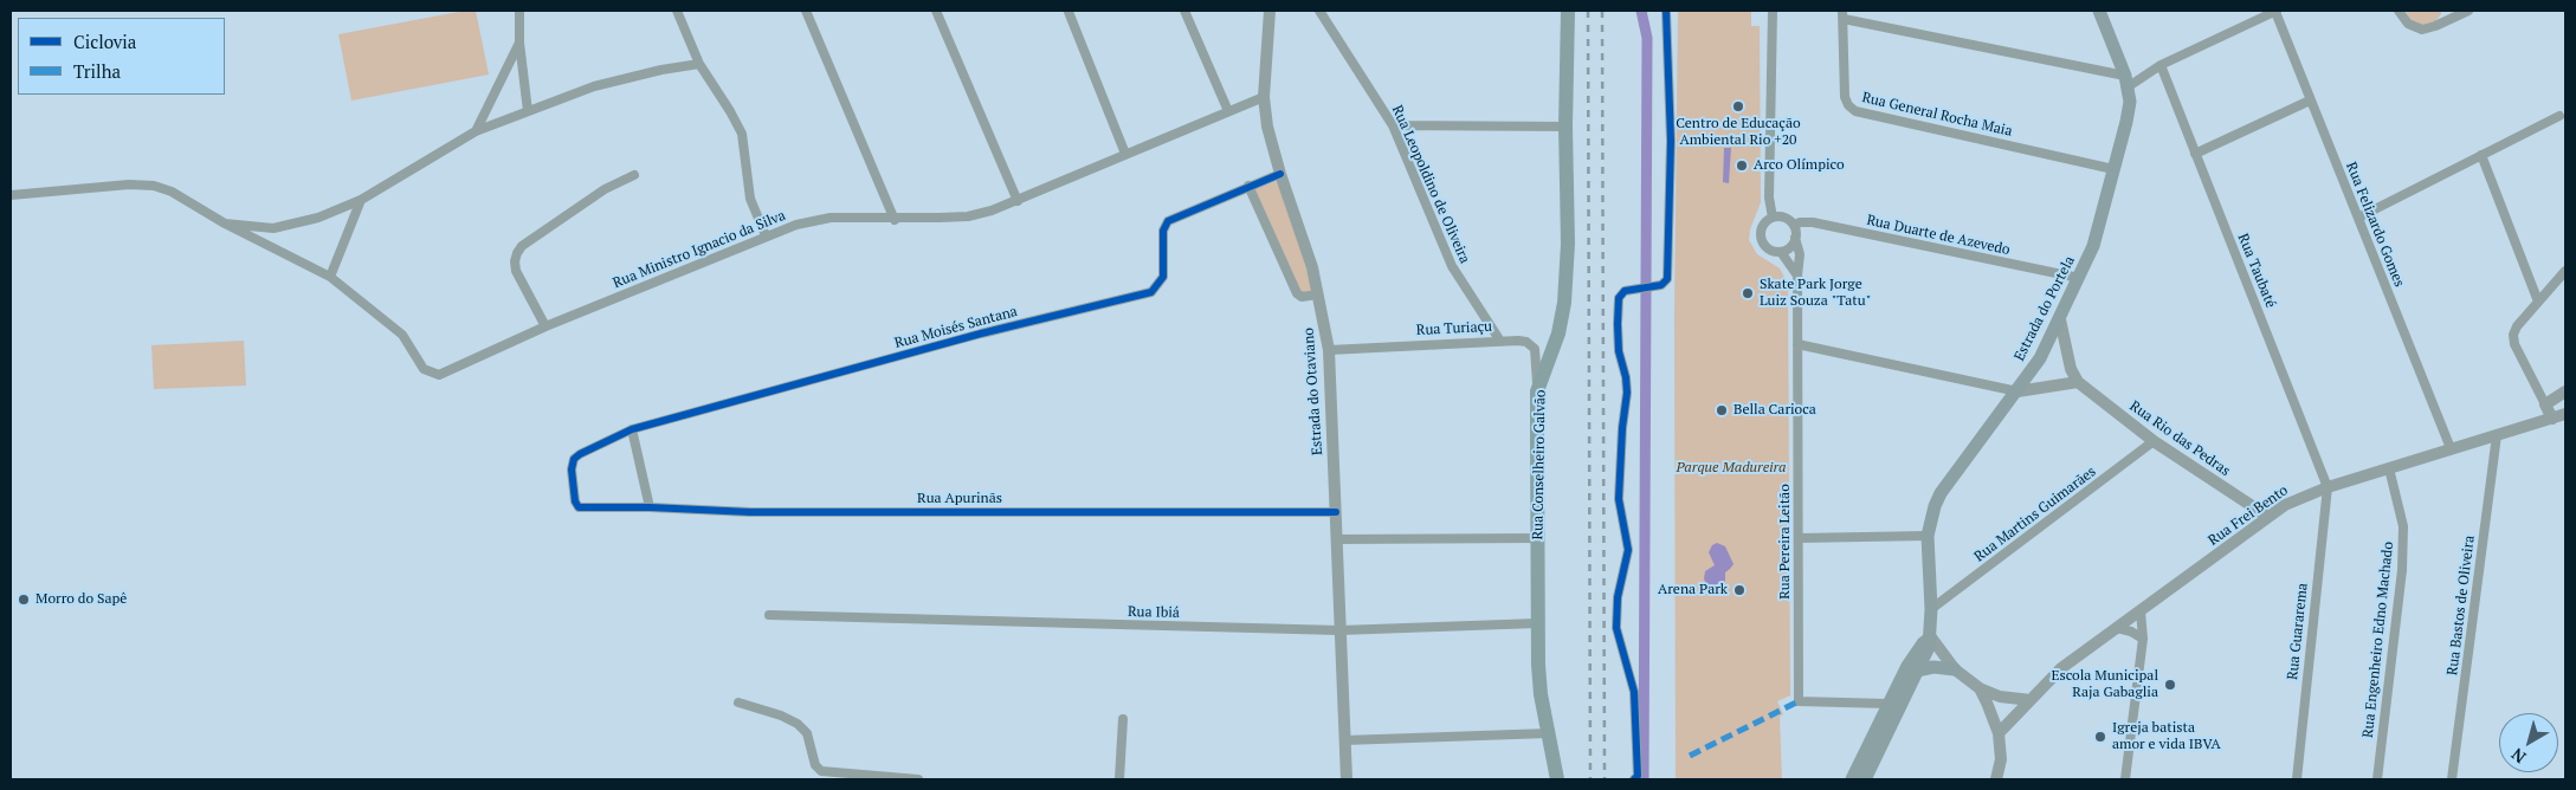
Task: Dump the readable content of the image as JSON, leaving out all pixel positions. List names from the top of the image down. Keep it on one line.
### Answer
{"streets":{"main road":["Estrada do Portela","Rua Conselheiro Galvão"],"street":["Rua General Rocha Maia","Rua Leopoldino de Oliveira","Rua Felizardo Gomes","Rua Duarte de Azevedo","Rua Ministro Ignacio da Silva","Rua Taubaté","Rua Moisés Santana","Rua Turiaçu","Estrada do Otaviano","Rua Rio das Pedras","Rua Apurinãs","Rua Martins Guimarães","Rua Frei Bento","Rua Pereira Leitão","Rua Bastos de Oliveira","Rua Ibiá","Rua Guararema","Rua Engenheiro Edno Machado"]},"crossings":[["Rua General Rocha Maia","Estrada do Portela"],["Rua Leopoldino de Oliveira","Rua Turiaçu"],["Rua Felizardo Gomes","Rua Frei Bento"],["Rua Duarte de Azevedo","Estrada do Portela"],["Rua Duarte de Azevedo","Rua Pereira Leitão"],["Rua Ministro Ignacio da Silva","Estrada do Otaviano"],["Rua Taubaté","Rua Frei Bento"],["Rua Taubaté","Rua Guararema"],["Estrada do Portela","Rua Martins Guimarães"],["Rua Moisés Santana","Estrada do Otaviano"],["Rua Moisés Santana","Rua Apurinãs"],["Rua Turiaçu","Estrada do Otaviano"],["Rua Turiaçu","Rua Conselheiro Galvão"],["Estrada do Otaviano","Rua Apurinãs"],["Estrada do Otaviano","Rua Ibiá"],["Rua Rio das Pedras","Rua Martins Guimarães"],["Rua Rio das Pedras","Rua Frei Bento"],["Rua Conselheiro Galvão","Rua Ibiá"],["Rua Frei Bento","Rua Bastos de Oliveira"],["Rua Frei Bento","Rua Guararema"],["Rua Frei Bento","Rua Engenheiro Edno Machado"]],"parks":["Parque Madureira"],"places":["Centro de Educação Ambiental Rio +20","Arco Olímpico","Skate Park Jorge Luiz Souza \"Tatu\"","Bella Carioca","Arena Park","Morro do Sapê","Escola Municipal Raja Gabaglia","Igreja batista amor e vida IBVA"],"legend":["Ciclovia","Trilha"],"north":"bottom left"}
